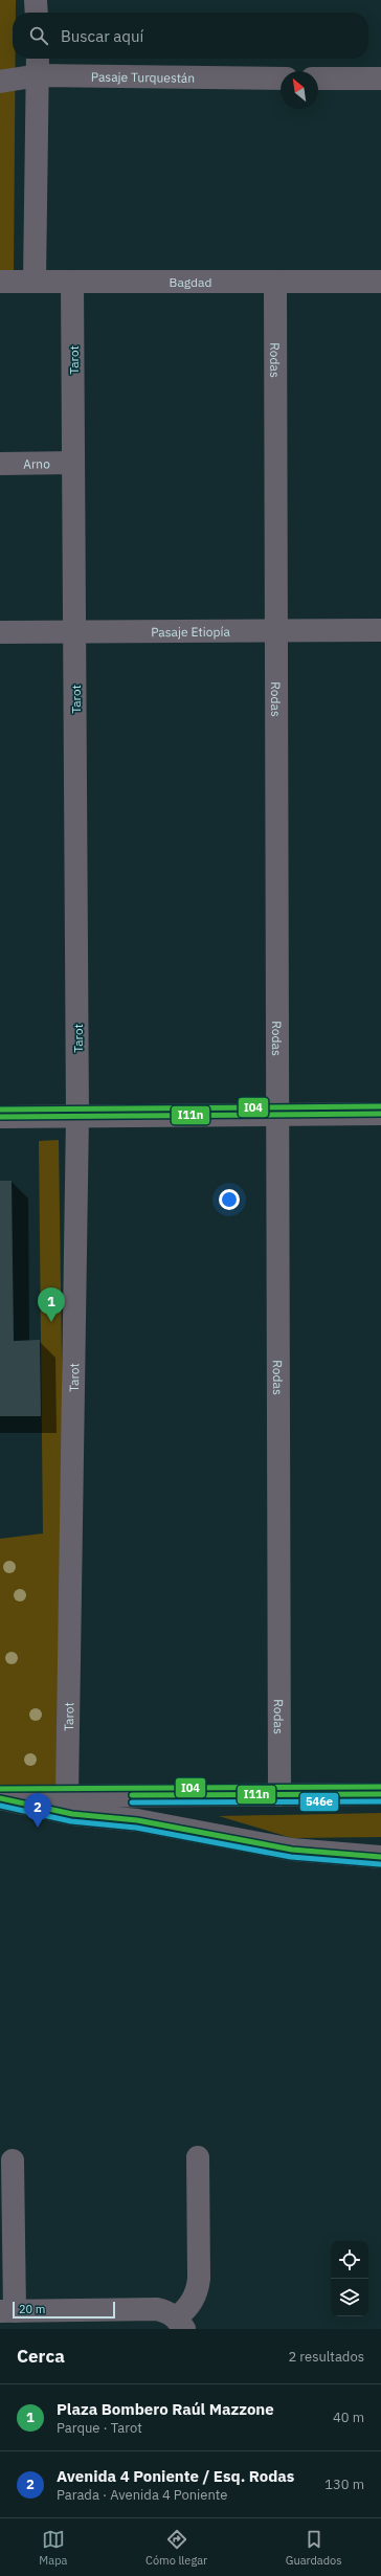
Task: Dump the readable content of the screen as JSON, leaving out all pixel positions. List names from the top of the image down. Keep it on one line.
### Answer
{"streets":{"street":["Pasaje Turquestán","Bagdad","Tarot","Rodas","Arno","Pasaje Etiopía"]},"crossings":[["Bagdad","Tarot"],["Bagdad","Rodas"],["Tarot","Arno"],["Tarot","Pasaje Etiopía"],["Rodas","Pasaje Etiopía"]],"lines":["transit line I04","transit line I11n","transit line 546e"],"scale_bar":"20 m","north":"top left","page":{"search":"Buscar aquí","pins":["1","2"],"scale":"20 m","heading":["Cerca","2 resultados"],"list":[{"mark":"1","name":"Plaza Bombero Raúl Mazzone","note":"Parque · Tarot","value":"40 m"},{"mark":"2","name":"Avenida 4 Poniente / Esq. Rodas","note":"Parada · Avenida 4 Poniente","value":"130 m"}],"nav":["Mapa","Cómo llegar","Guardados"]}}
